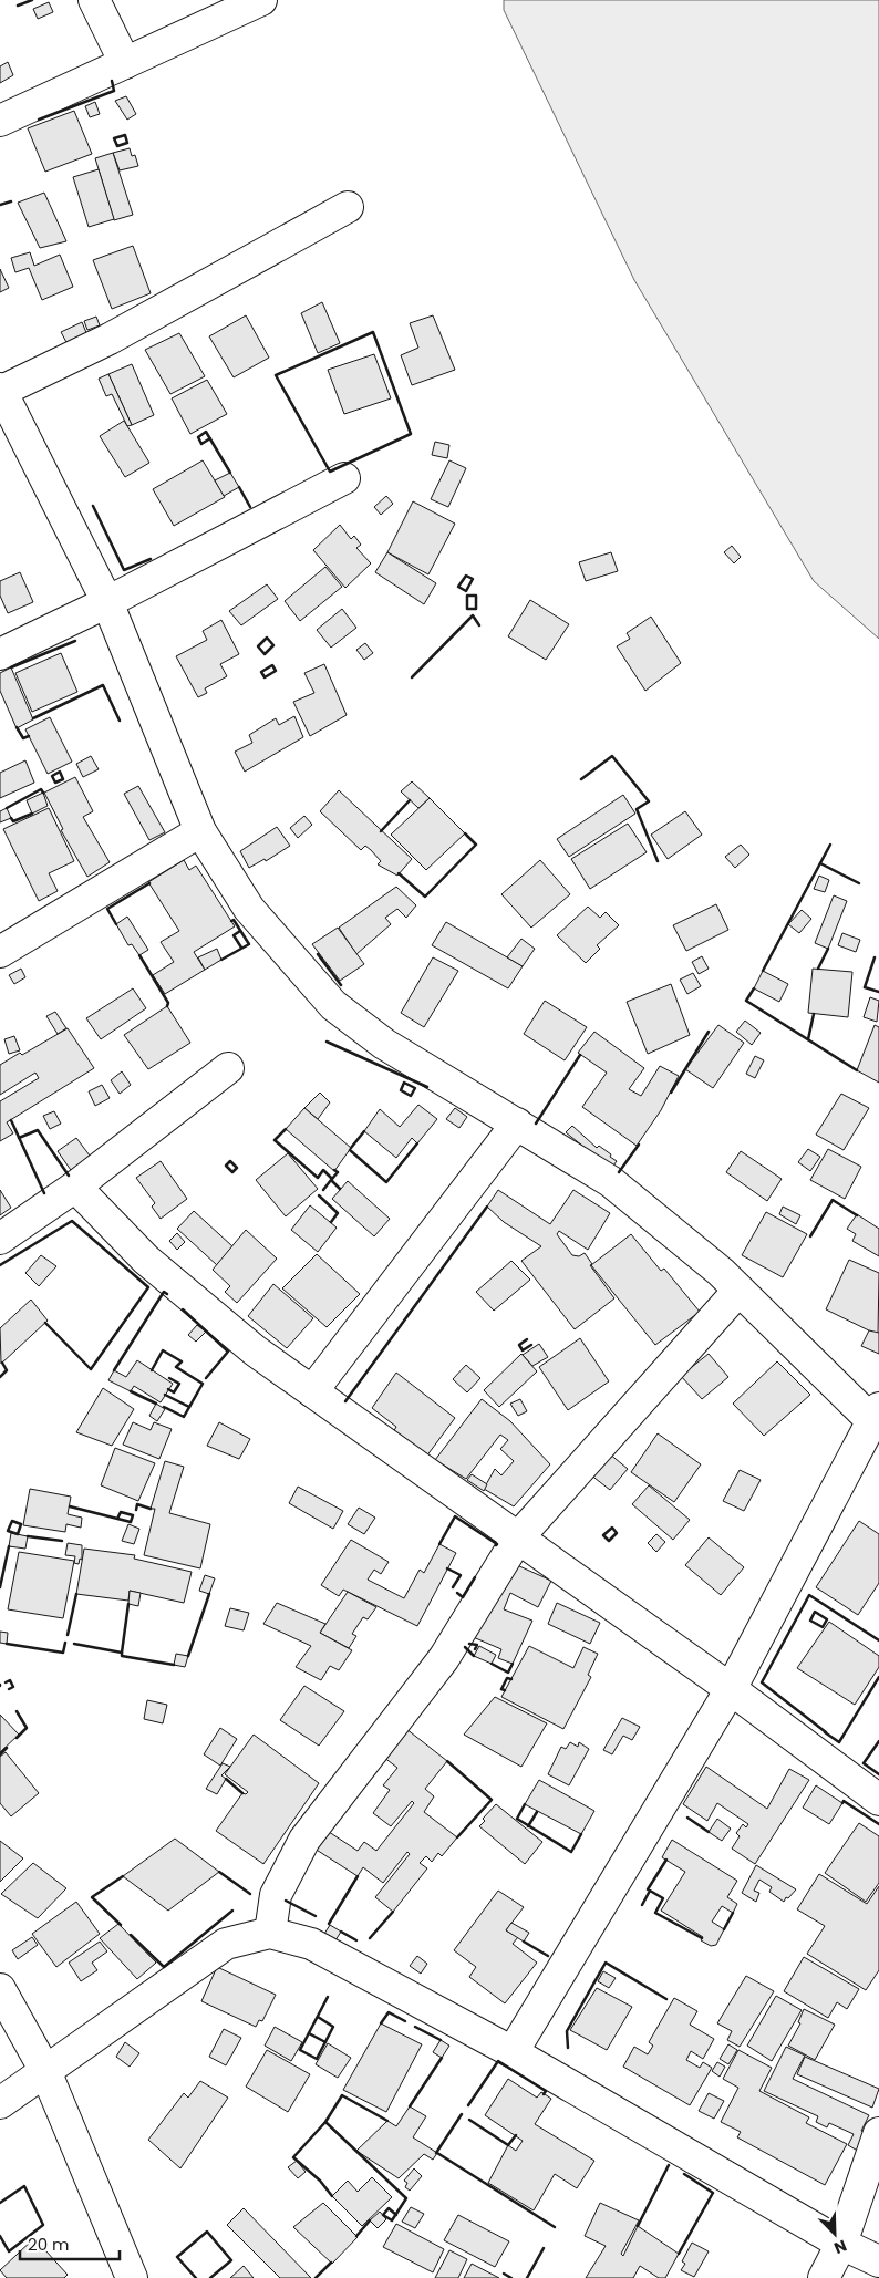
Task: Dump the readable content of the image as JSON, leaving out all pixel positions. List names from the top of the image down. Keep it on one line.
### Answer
{"scale_bar":"20 m","north":"bottom right"}
